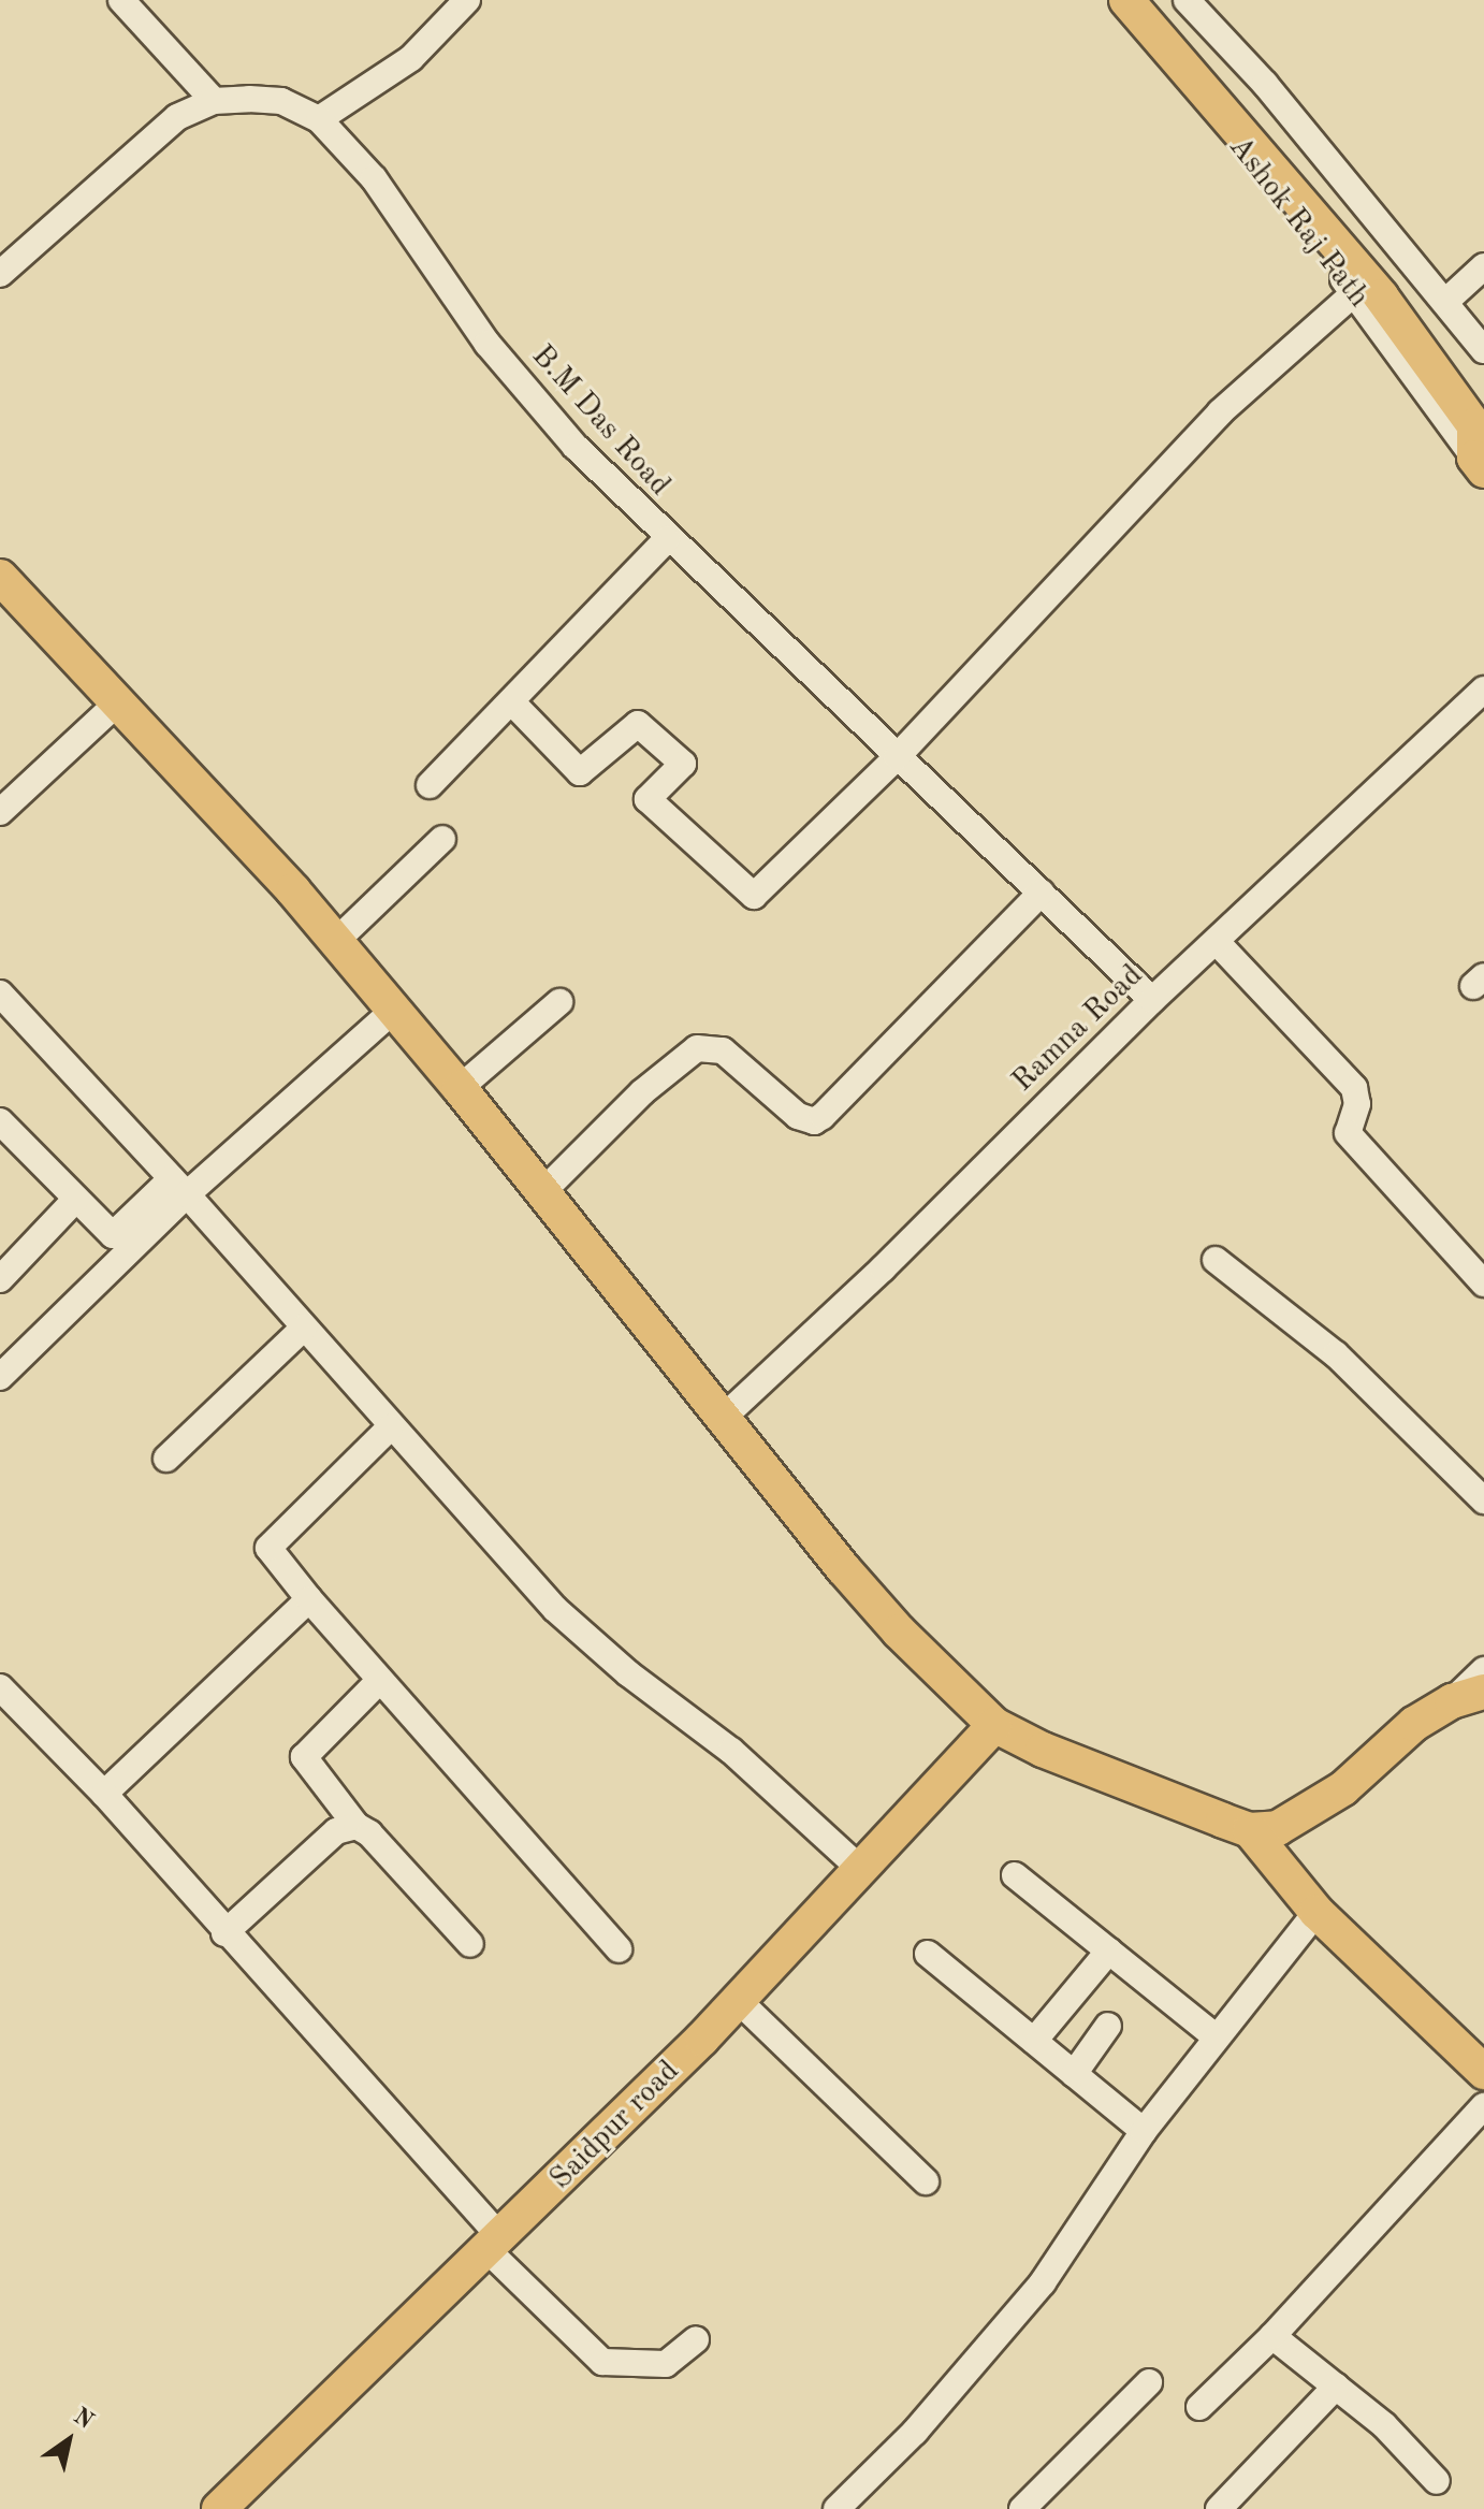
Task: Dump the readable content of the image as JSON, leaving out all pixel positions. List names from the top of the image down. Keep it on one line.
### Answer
{"streets":{"main road":["Ashok Raj Path","Saidpur road"],"street":["B.M Das Road","Ramna Road"]},"crossings":[["B.M Das Road","Ramna Road"]],"north":"top right"}
